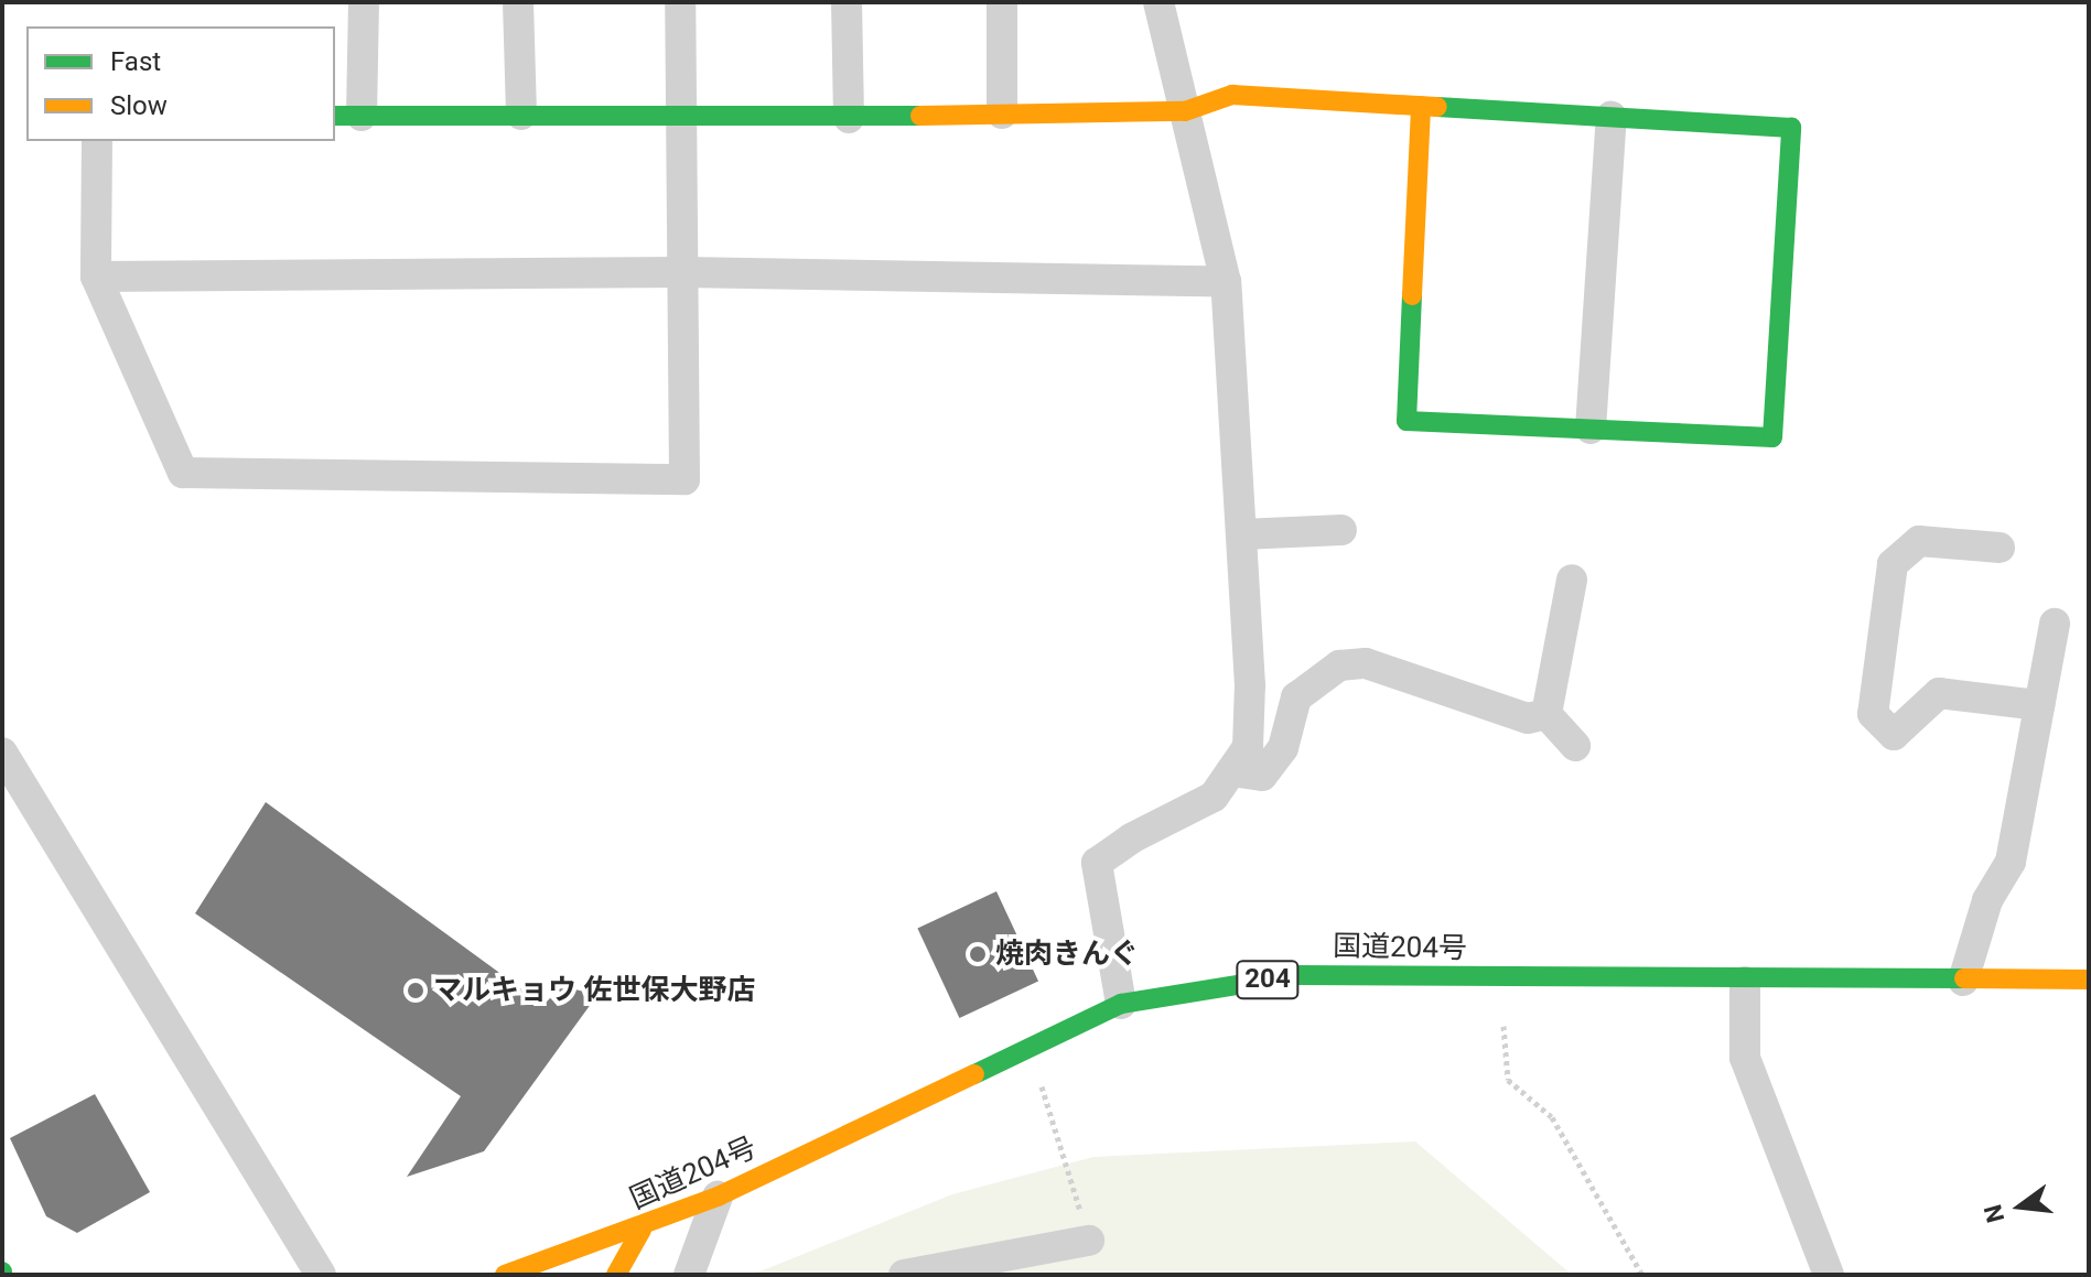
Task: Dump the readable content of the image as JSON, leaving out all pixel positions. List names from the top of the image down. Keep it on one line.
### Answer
{"streets":{"main road":["国道204号","204"]},"places":["焼肉きんぐ","マルキョウ 佐世保大野店"],"legend":["Fast","Slow"],"north":"left"}
